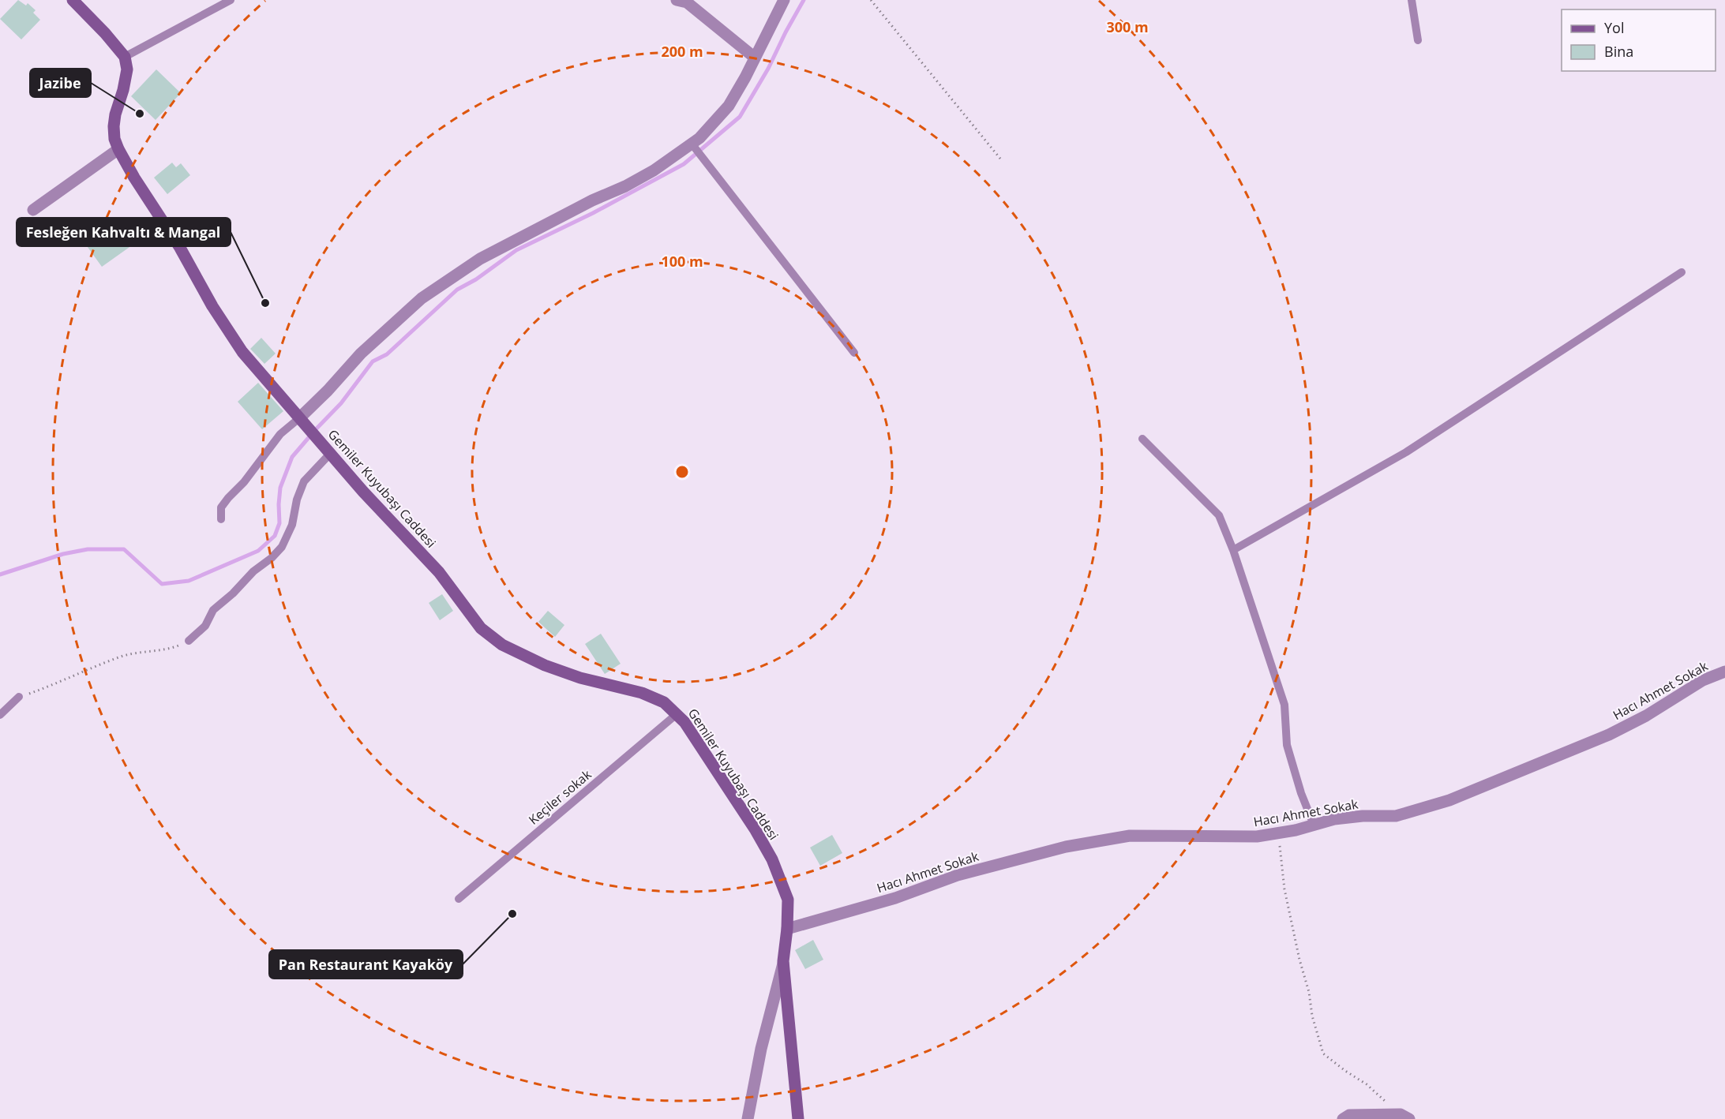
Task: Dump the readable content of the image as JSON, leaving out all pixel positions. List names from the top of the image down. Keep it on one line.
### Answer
{"streets":{"street":["Gemiler Kuyubaşı Caddesi","Hacı Ahmet Sokak"],"lane":["Keçiler sokak"]},"crossings":[["Gemiler Kuyubaşı Caddesi","Hacı Ahmet Sokak"],["Gemiler Kuyubaşı Caddesi","Keçiler sokak"]],"places":["Jazibe","Fesleğen Kahvaltı & Mangal","Pan Restaurant Kayaköy"],"legend":["Yol","Bina"],"rings":["300 m","200 m","100 m"]}
